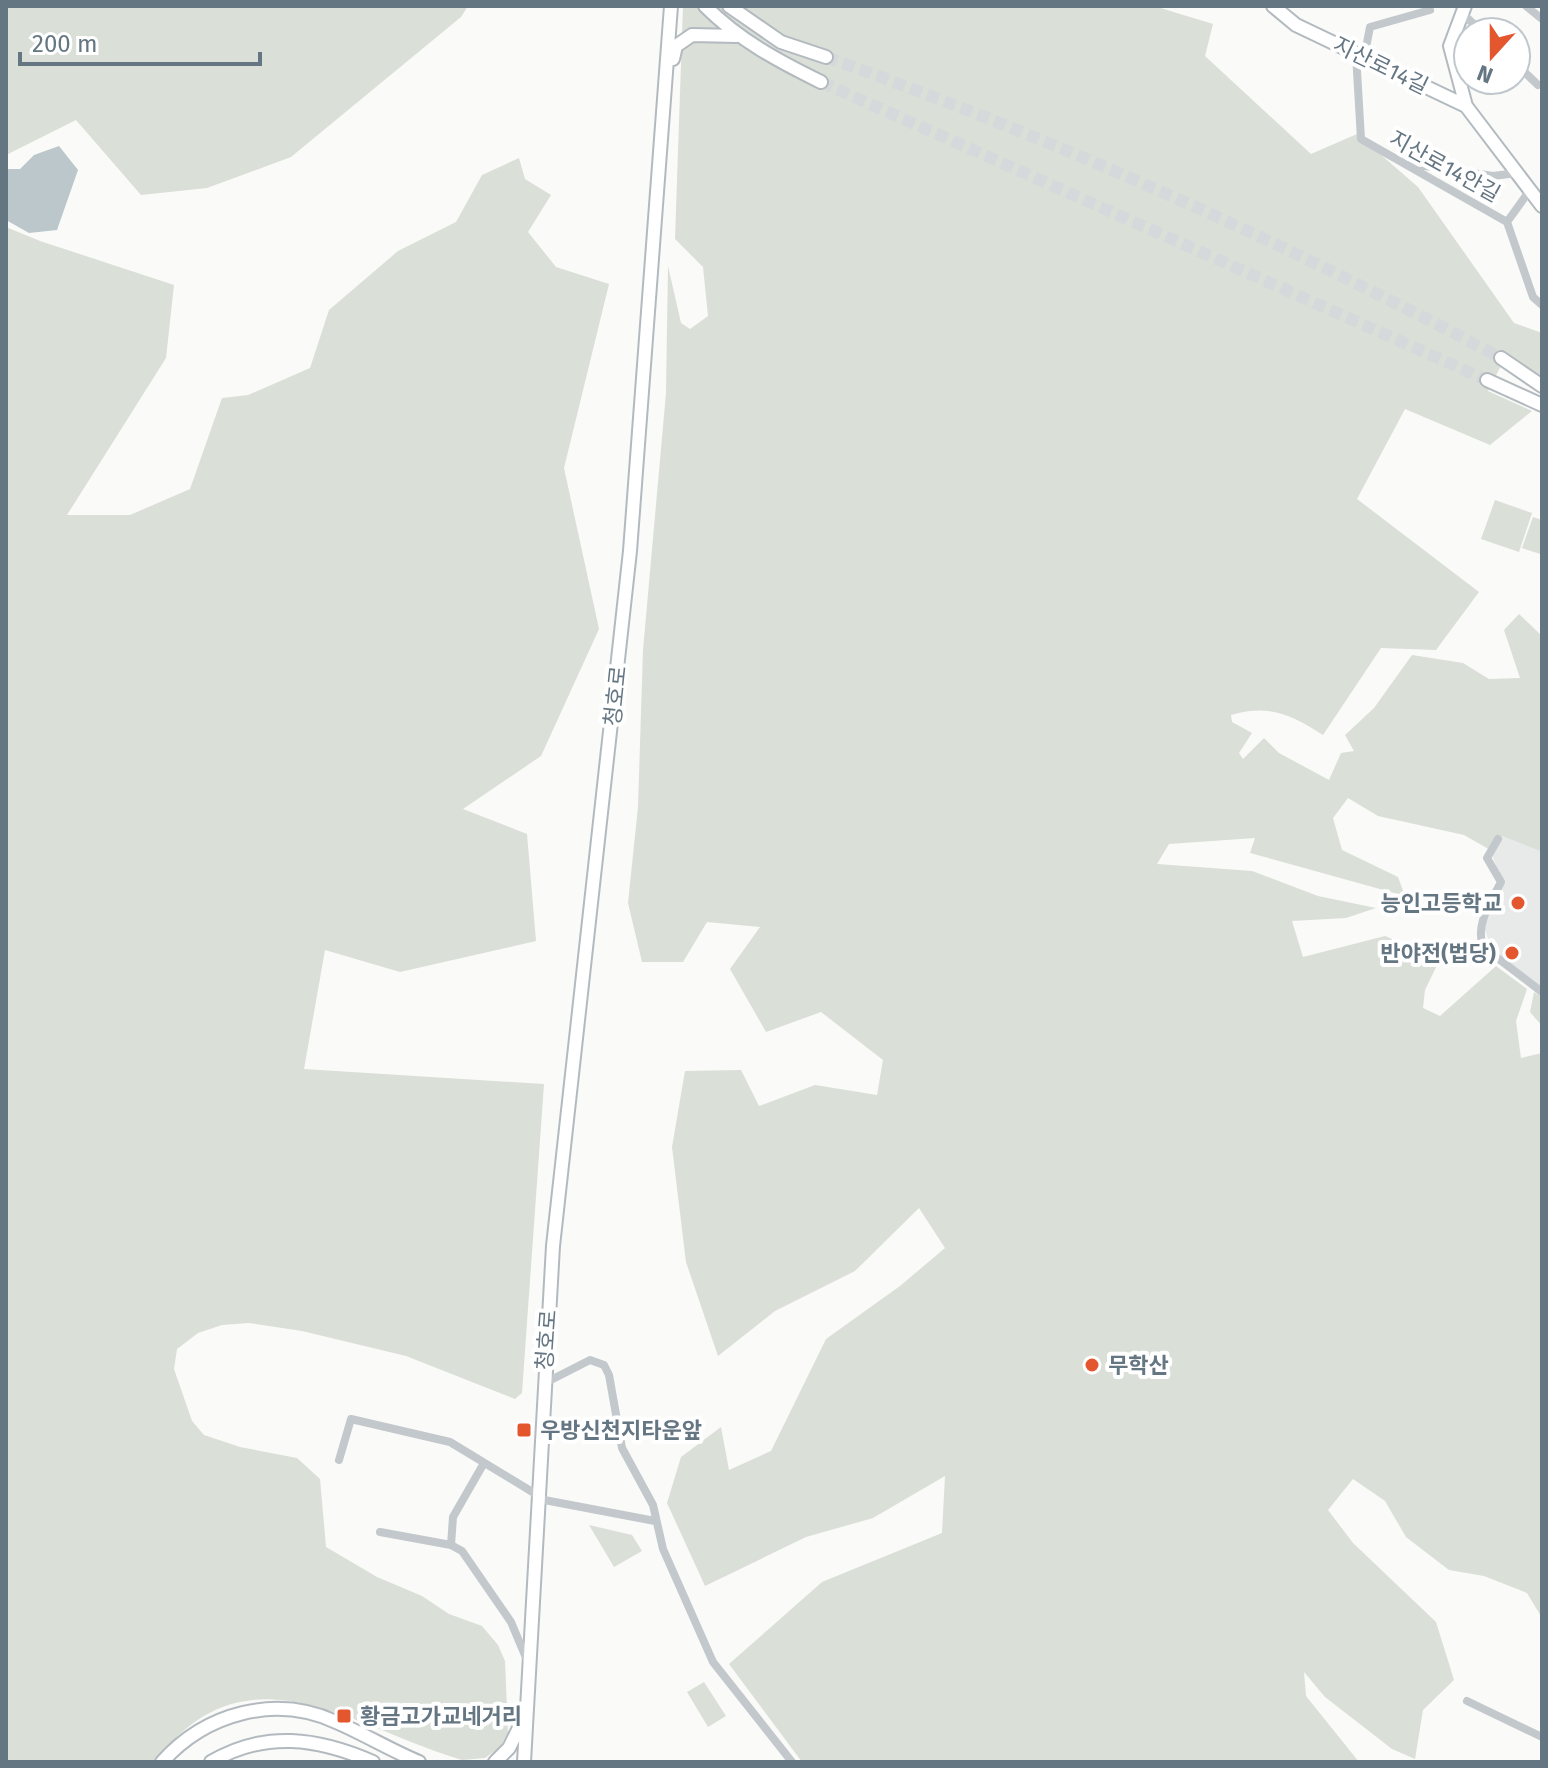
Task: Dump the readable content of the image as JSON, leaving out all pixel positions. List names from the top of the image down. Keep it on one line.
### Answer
{"streets":{"main road":["지산로14길","청호로"],"street":["지산로14안길"]},"crossings":[["지산로14길","지산로14안길"]],"places":{"other":["능인고등학교","반야전(법당)","무학산"],"transit":["우방신천지타운앞","황금고가교네거리"]},"scale_bar":"200 m","north":"bottom"}
